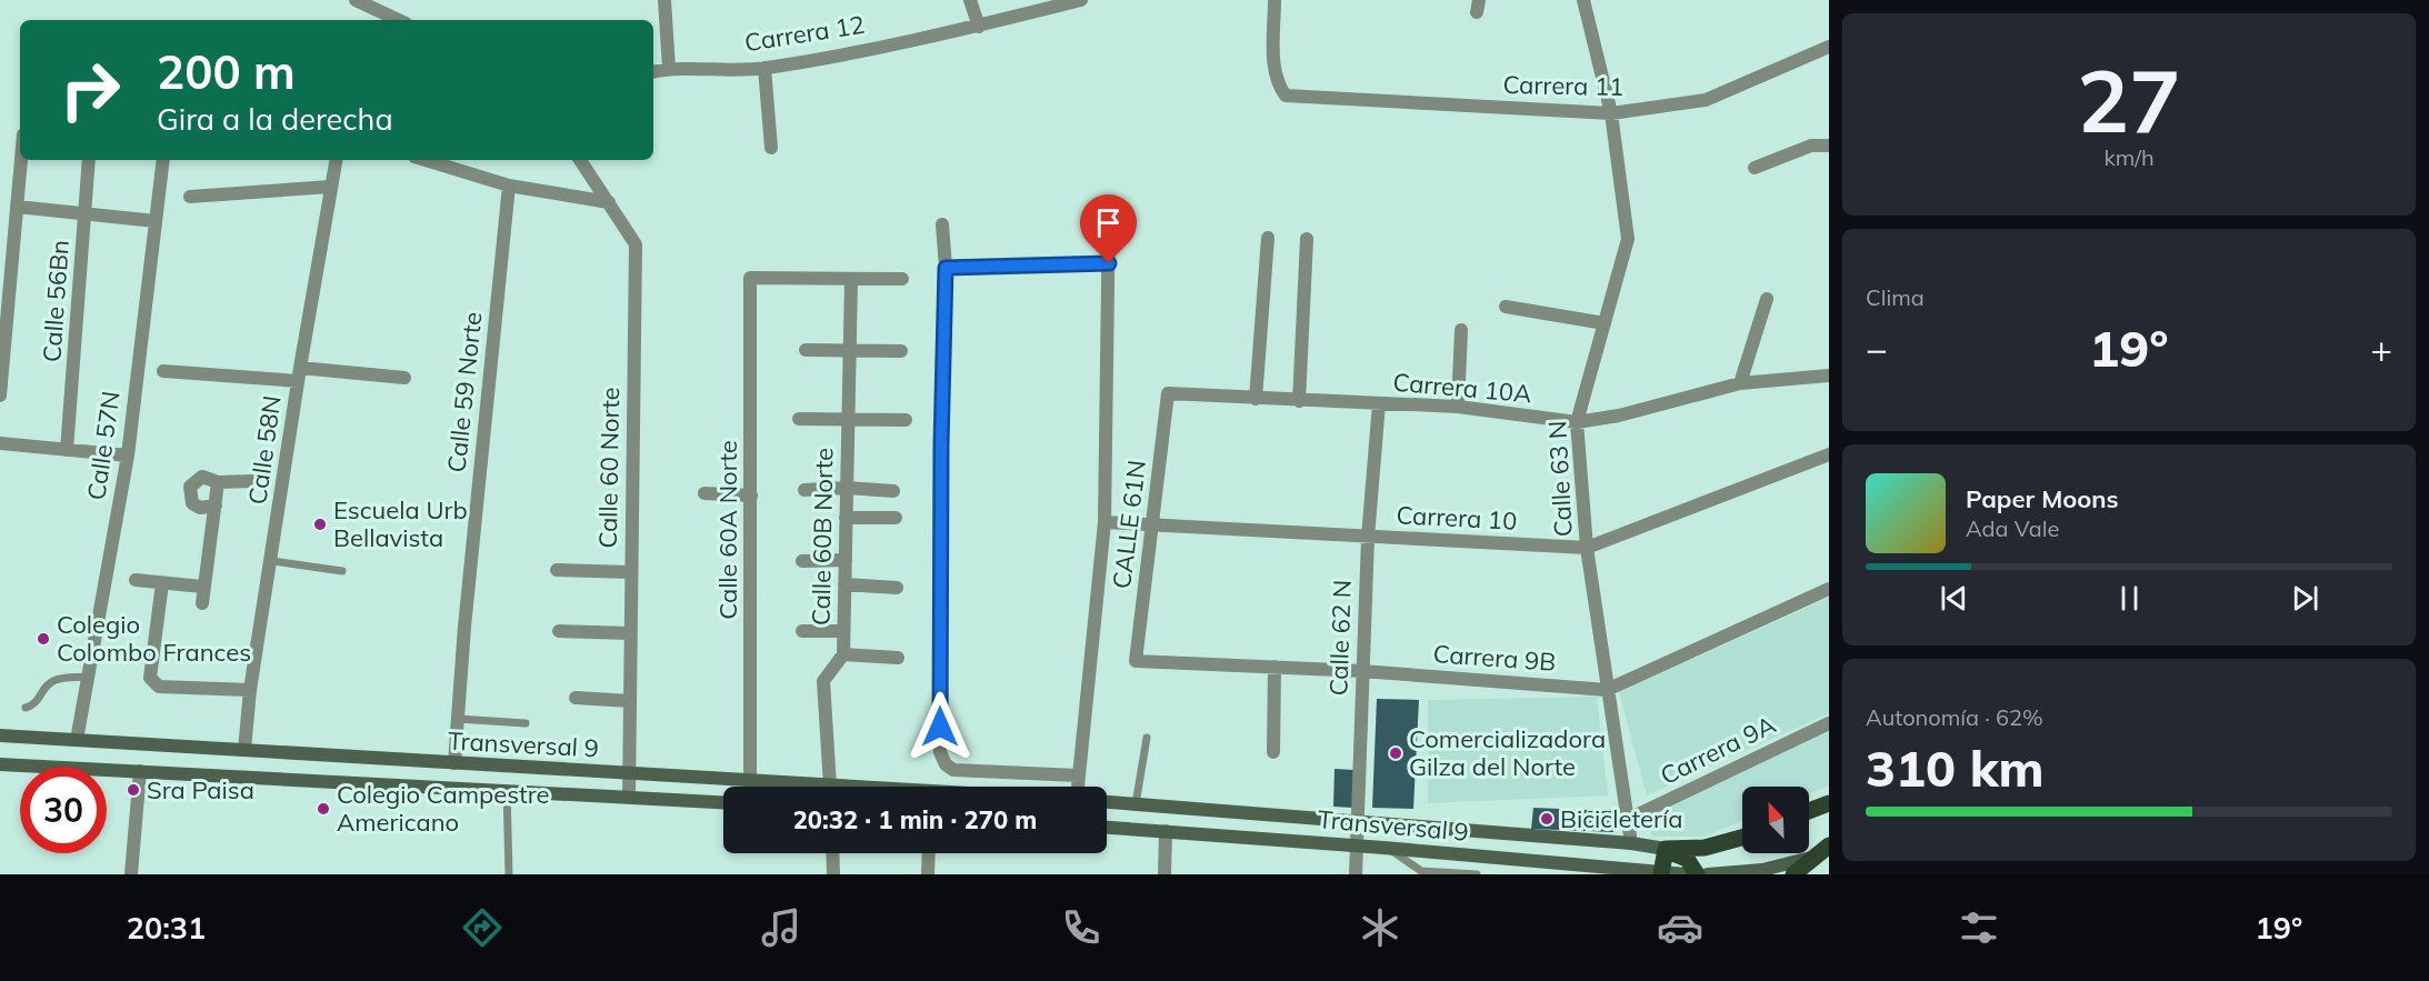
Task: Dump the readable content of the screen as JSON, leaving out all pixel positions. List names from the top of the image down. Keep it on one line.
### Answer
{"streets":{"main road":["Transversal 9"],"street":["Carrera 12","Carrera 11","Calle 56Bn","Carrera 10A","Calle 59 Norte","Calle 57N","Calle 58N","Calle 60 Norte","Calle 63 N","Carrera 10","CALLE 61N","Calle 60A Norte","Calle 60B Norte","Calle 62 N","Carrera 9B","Carrera 9A"]},"crossings":[["Carrera 11","Calle 63 N"],["Carrera 10A","Calle 63 N"],["Carrera 10A","CALLE 61N"],["Carrera 10A","Calle 62 N"],["Calle 59 Norte","Transversal 9"],["Calle 57N","Transversal 9"],["Calle 58N","Transversal 9"],["Calle 60 Norte","Transversal 9"],["Calle 63 N","Carrera 10"],["Calle 63 N","Carrera 9B"],["Calle 63 N","Transversal 9"],["Calle 63 N","Carrera 9A"],["Carrera 10","CALLE 61N"],["Carrera 10","Calle 62 N"],["CALLE 61N","Carrera 9B"],["Calle 60A Norte","Calle 60B Norte"],["Calle 60A Norte","Transversal 9"],["Calle 60B Norte","Transversal 9"],["Calle 62 N","Carrera 9B"],["Calle 62 N","Transversal 9"]],"places":["Escuela Urb Bellavista","Colegio Colombo Frances","Comercializadora Gilza del Norte","Sra Paisa","Colegio Campestre Americano","Bicicletería"],"north":"top left","page":{"tile":[["27","km/h"],"Clima",["Autonomía · 62%","310 km"]],"turn":["200 m","Gira a la derecha"],"heat":["−","19°","+"],"song":["Paper Moons","Ada Vale"],"limit":"30","trip":"20:32 · 1 min · 270 m","tabs":["20:31","19°"]}}
